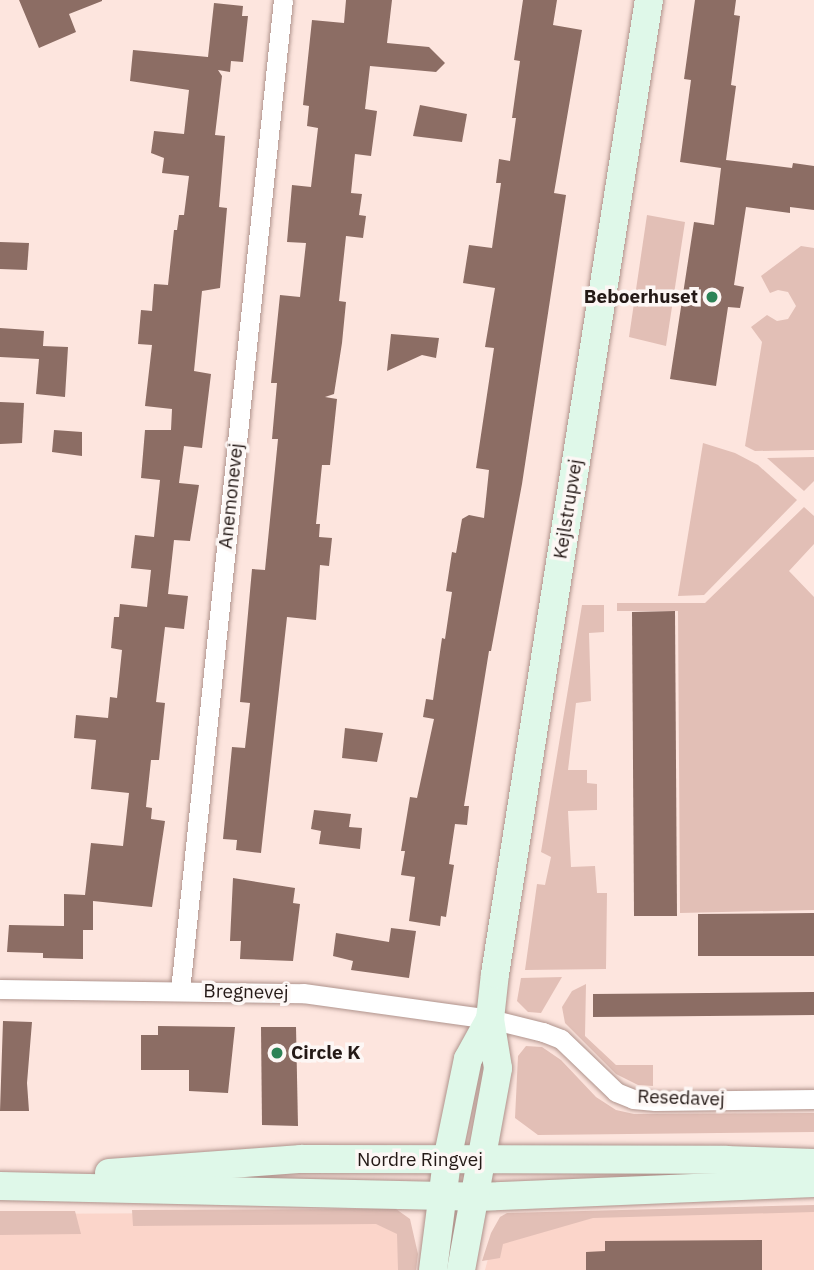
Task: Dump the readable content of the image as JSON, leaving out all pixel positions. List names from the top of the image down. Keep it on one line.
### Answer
{"streets":{"main road":["Kejlstrupvej","Nordre Ringvej"],"street":["Anemonevej","Bregnevej","Resedavej"]},"crossings":[["Anemonevej","Bregnevej"],["Kejlstrupvej","Bregnevej"],["Kejlstrupvej","Resedavej"],["Kejlstrupvej","Nordre Ringvej"],["Bregnevej","Resedavej"]],"places":["Beboerhuset","Circle K"]}
